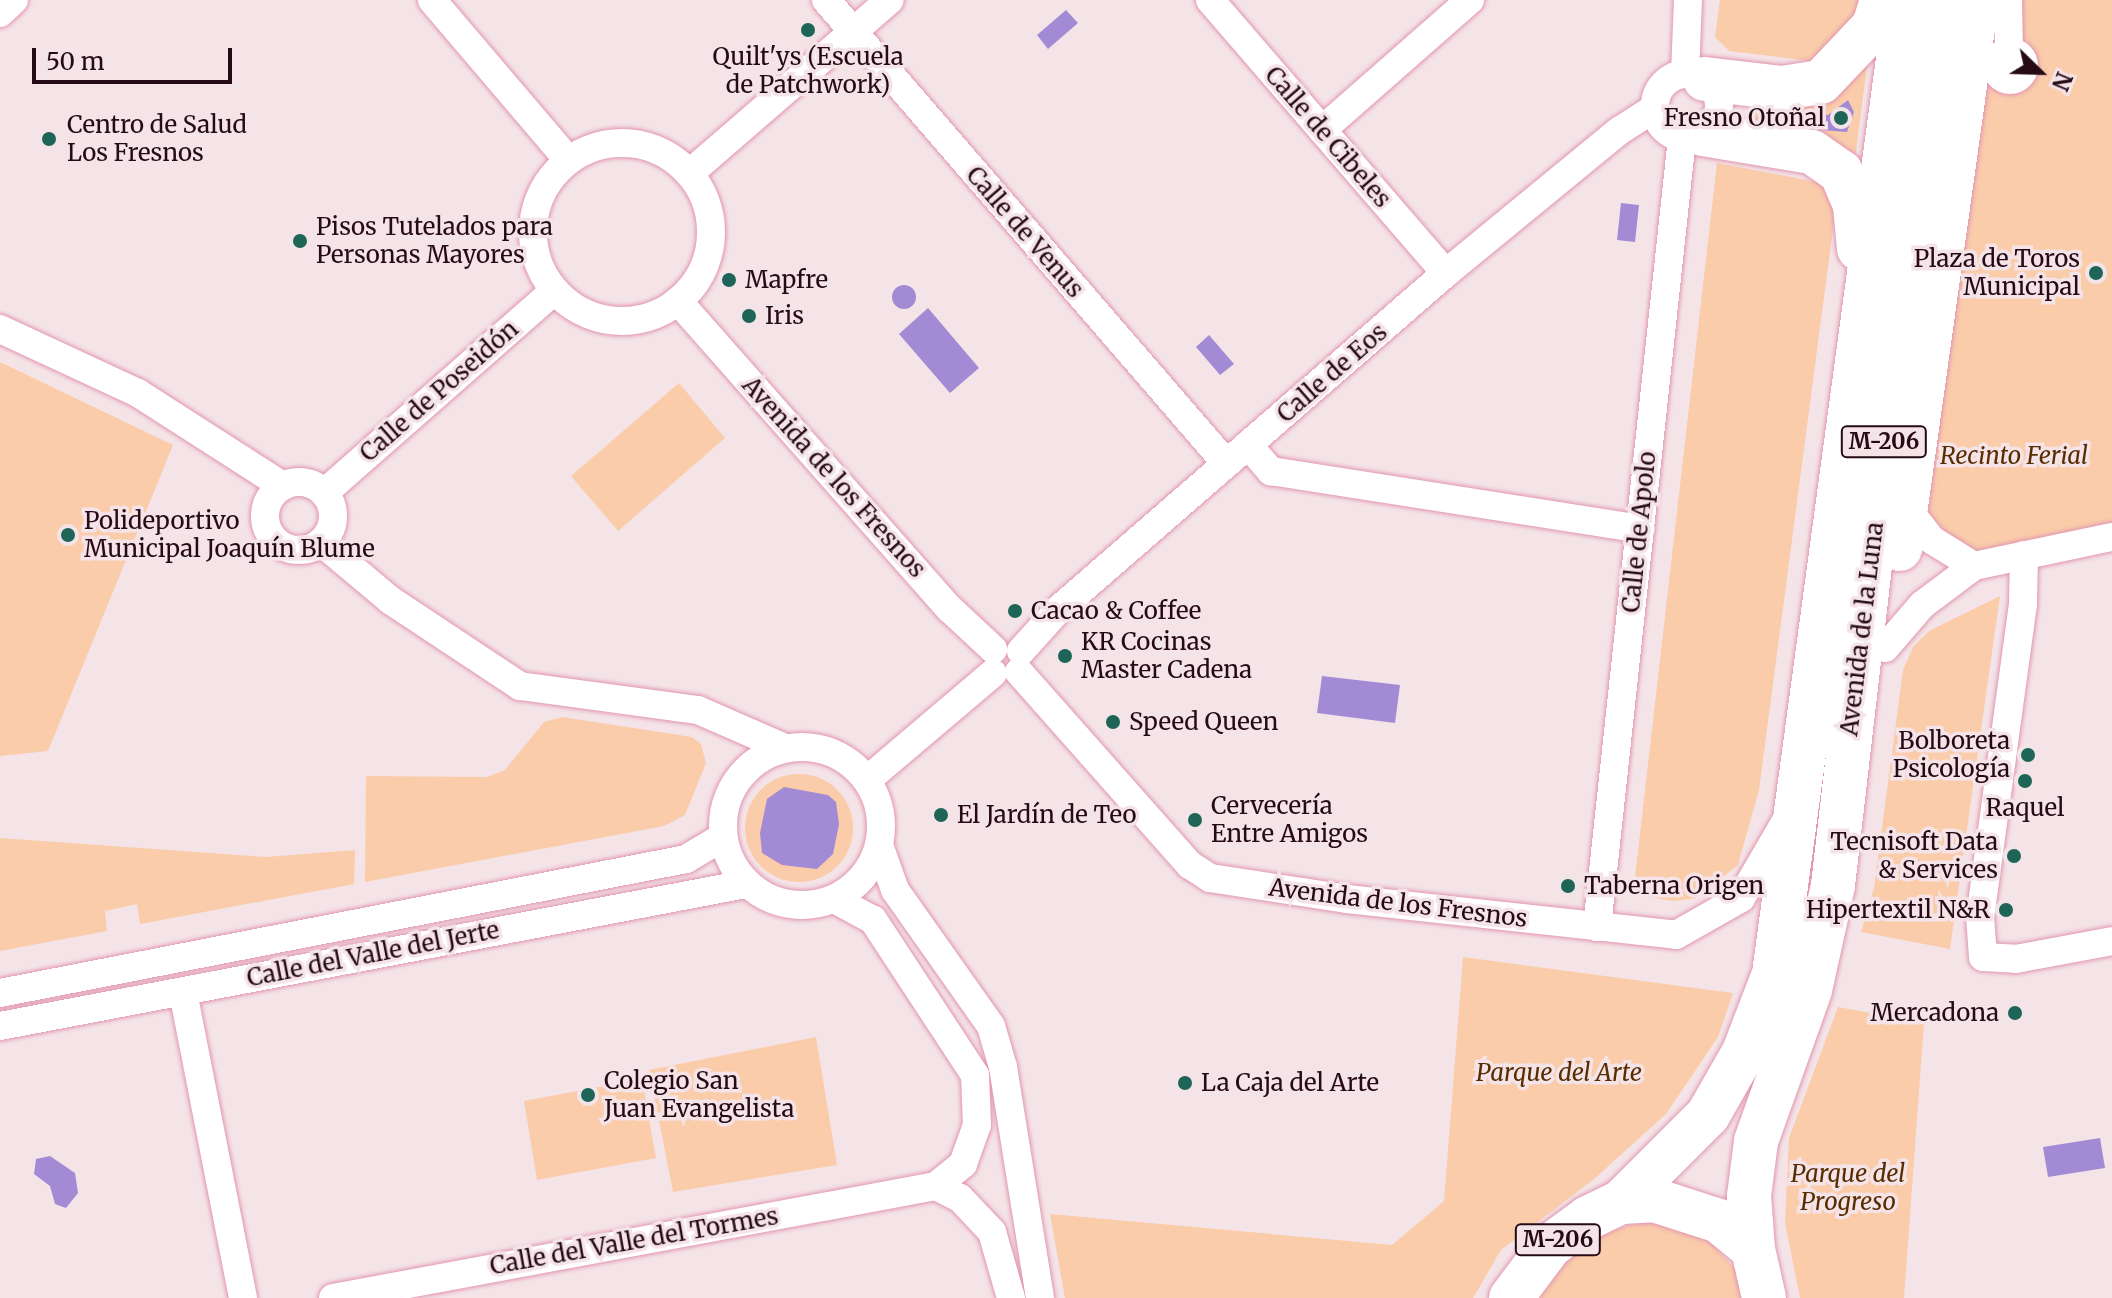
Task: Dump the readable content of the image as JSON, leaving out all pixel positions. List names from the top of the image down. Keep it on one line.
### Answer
{"streets":{"main road":["M-206","Avenida de la Luna"],"street":["Calle de Cibeles","Calle de Venus","Calle de Eos","Calle de Poseidón","Avenida de los Fresnos","Calle de Apolo","Calle del Valle del Jerte","Calle del Valle del Tormes"]},"crossings":[["Calle de Cibeles","Calle de Eos"],["Calle de Venus","Calle de Eos"],["Calle de Eos","Avenida de los Fresnos"],["Calle de Eos","Calle de Apolo"],["Calle de Eos","Calle del Valle del Jerte"],["Calle de Poseidón","Avenida de los Fresnos"],["M-206","Avenida de la Luna"],["Avenida de los Fresnos","Calle de Apolo"],["Avenida de los Fresnos","Avenida de la Luna"]],"parks":["Recinto Ferial","Parque del Arte","Parque del Progreso"],"places":["Quilt'ys (Escuela de Patchwork)","Fresno Otoñal","Centro de Salud Los Fresnos","Pisos Tutelados para Personas Mayores","Plaza de Toros Municipal","Mapfre","Iris","Polideportivo Municipal Joaquín Blume","Cacao & Coffee","KR Cocinas Master Cadena","Speed Queen","Bolboreta Psicología","Raquel","El Jardín de Teo","Cervecería Entre Amigos","Tecnisoft Data & Services","Taberna Origen","Hipertextil N&R","Mercadona","La Caja del Arte","Colegio San Juan Evangelista"],"scale_bar":"50 m","north":"bottom right"}
